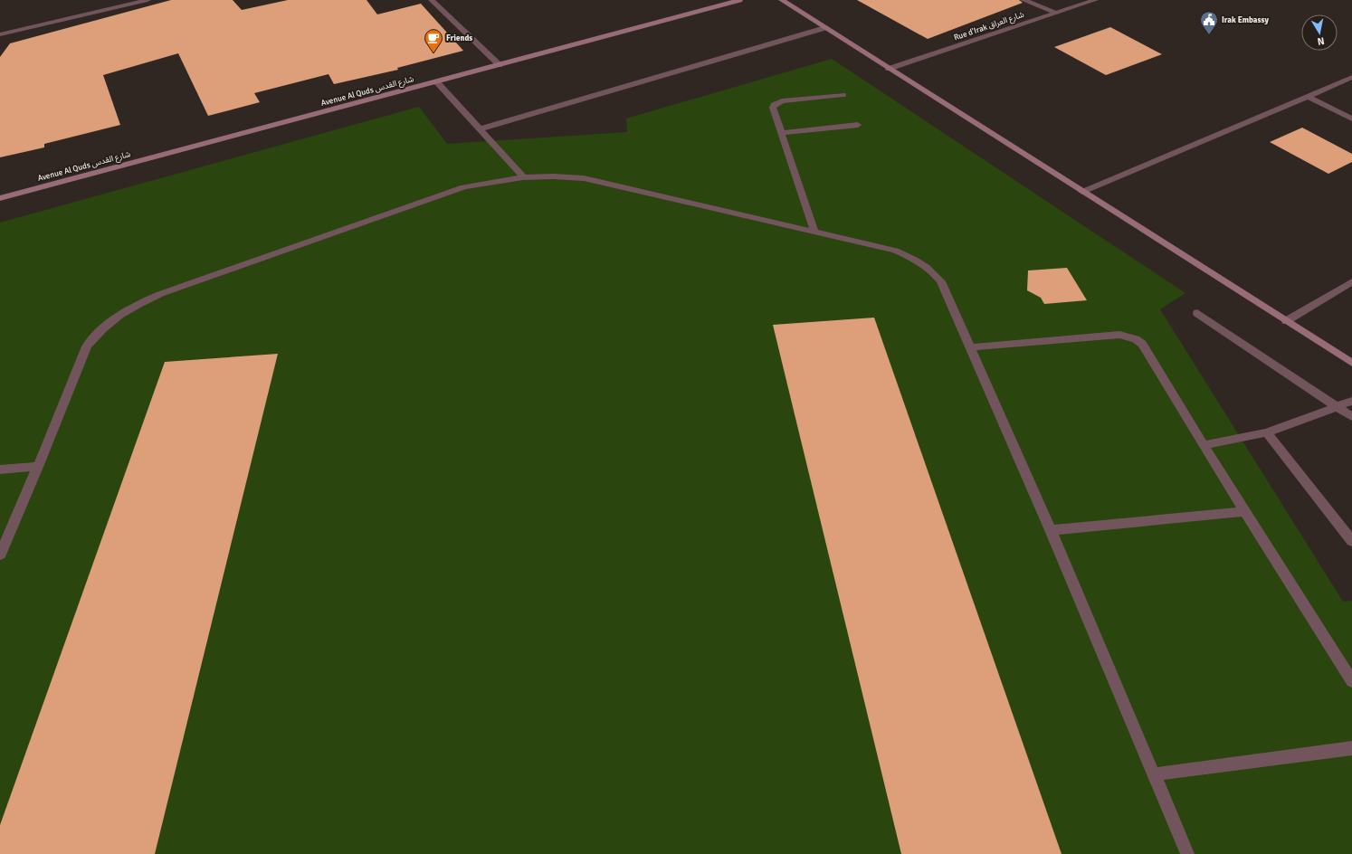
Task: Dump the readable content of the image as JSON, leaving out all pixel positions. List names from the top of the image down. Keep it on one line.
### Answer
{"streets":{"street":["Rue d'Irak شارع العراق","Avenue Al Quds شارع القدس"]},"places":{"public building":["Irak Embassy"],"cafe":["Friends"]},"north":"bottom"}
